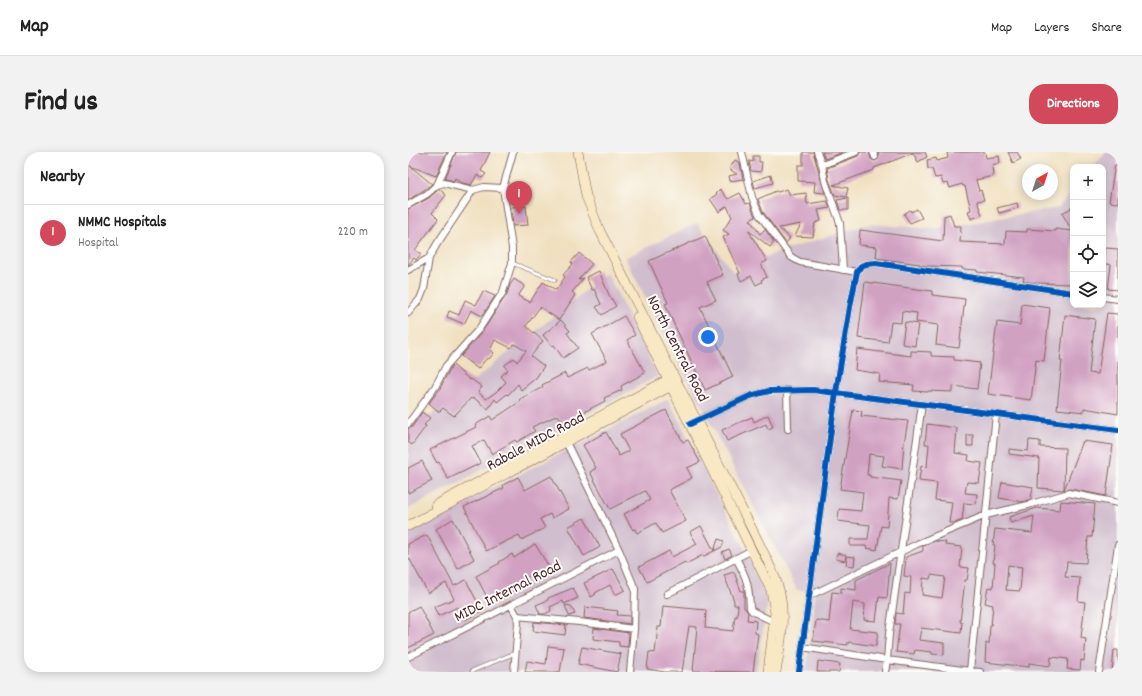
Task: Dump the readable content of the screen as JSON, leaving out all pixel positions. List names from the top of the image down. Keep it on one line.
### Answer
{"streets":{"main road":["North Central Road","Rabale MIDC Road"],"street":["MIDC Internal Road"]},"crossings":[["North Central Road","Rabale MIDC Road"]],"north":"top right","page":{"header":"Map","nav":["Map","Layers","Share"],"title":"Find us","buttons":"Directions","heading":"Nearby","map_buttons":["+","−"],"pins":"1","list":[{"mark":"1","name":"NMMC Hospitals","note":"Hospital","value":"220 m"}]}}
